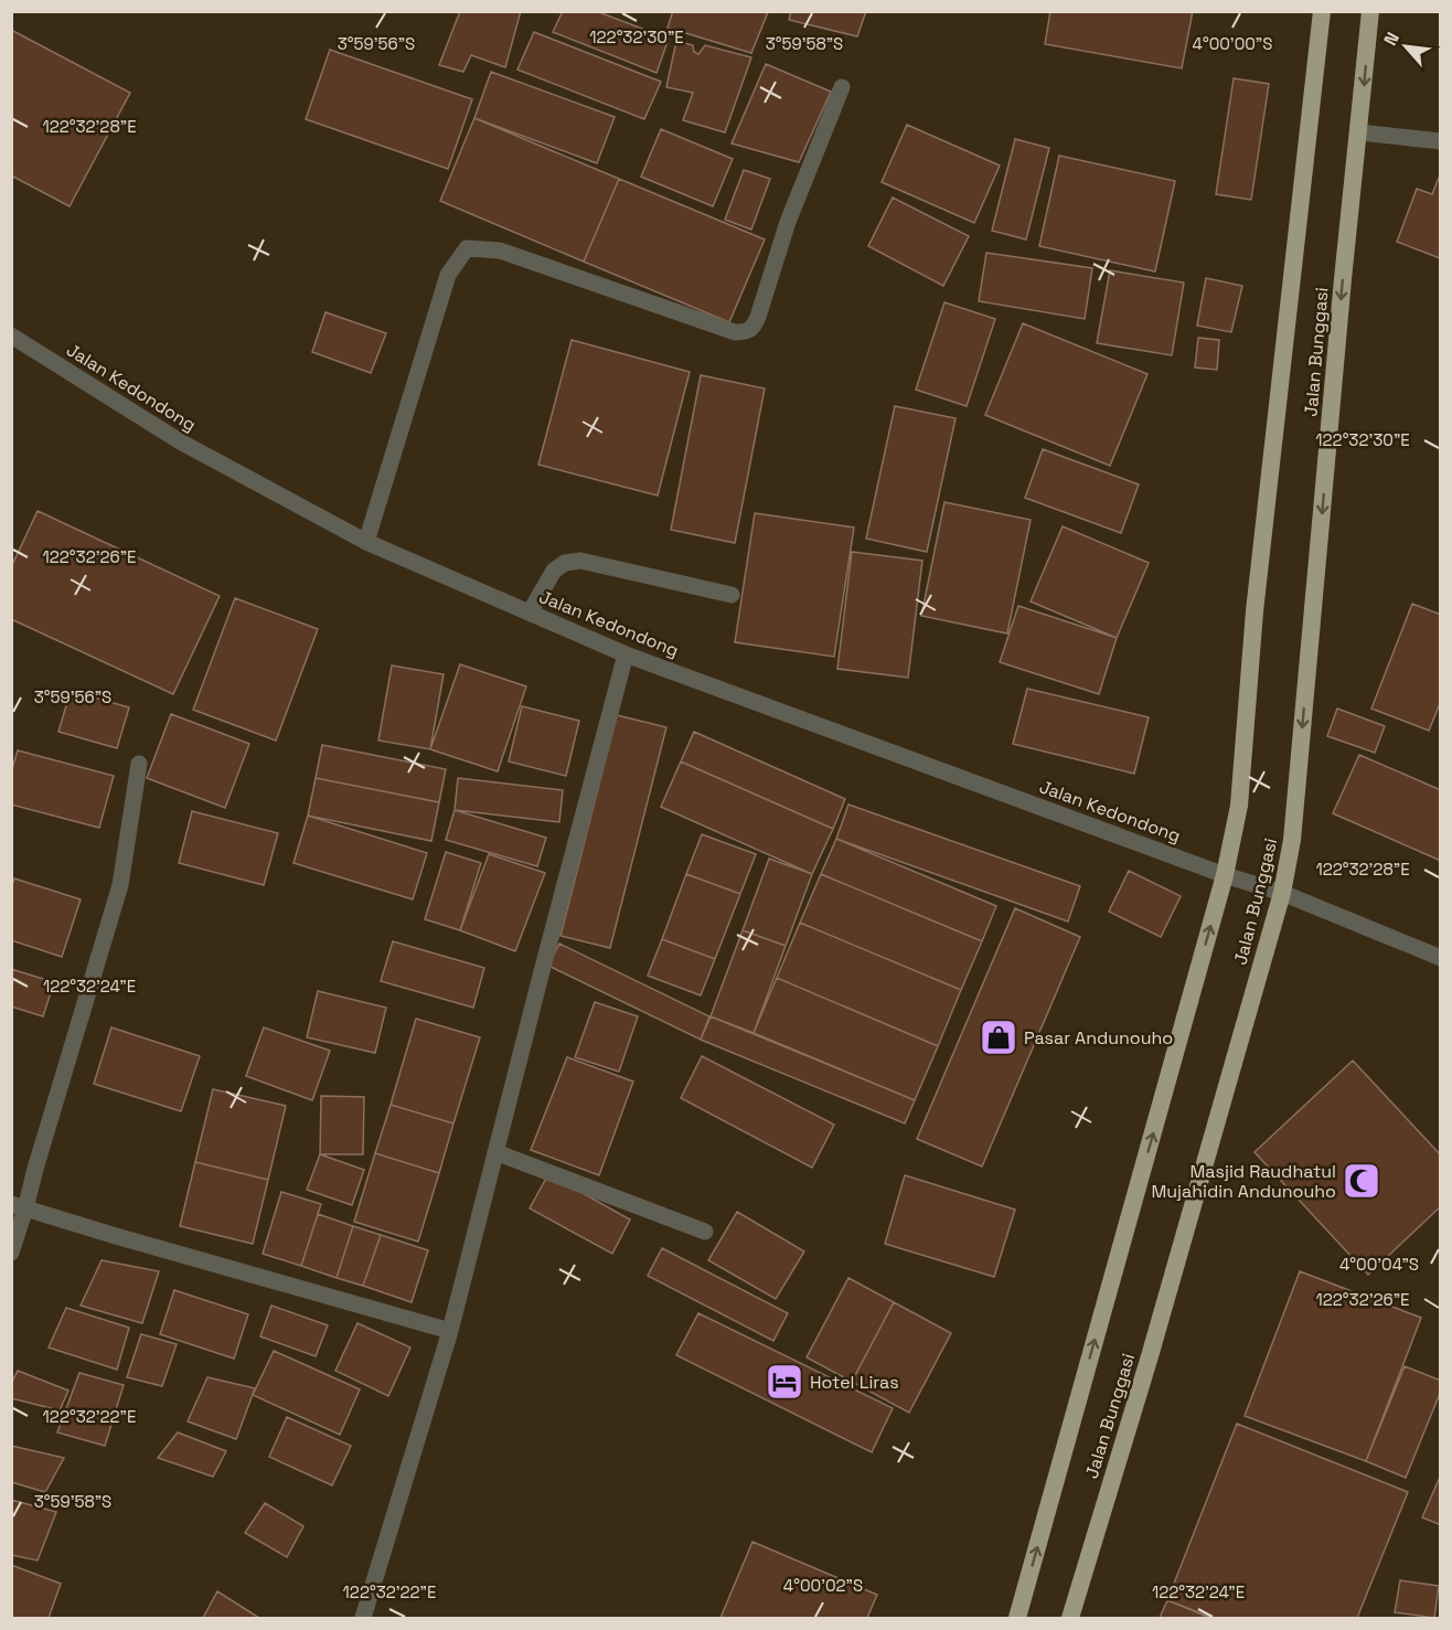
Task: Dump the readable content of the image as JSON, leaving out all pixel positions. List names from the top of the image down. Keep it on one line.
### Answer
{"streets":{"highway":["Jalan Bunggasi"],"street":["Jalan Kedondong"]},"crossings":[["Jalan Bunggasi","Jalan Kedondong"]],"places":{"shop":["Pasar Andunouho"],"mosque":["Masjid Raudhatul Mujahidin Andunouho"],"hotel":["Hotel Liras"]},"north":"top left","coordinates":["122°32'30\"E","3°59'56\"S","3°59'58\"S","4°00'00\"S","122°32'28\"E","122°32'26\"E","122°32'24\"E","4°00'04\"S","122°32'22\"E","4°00'02\"S"]}
